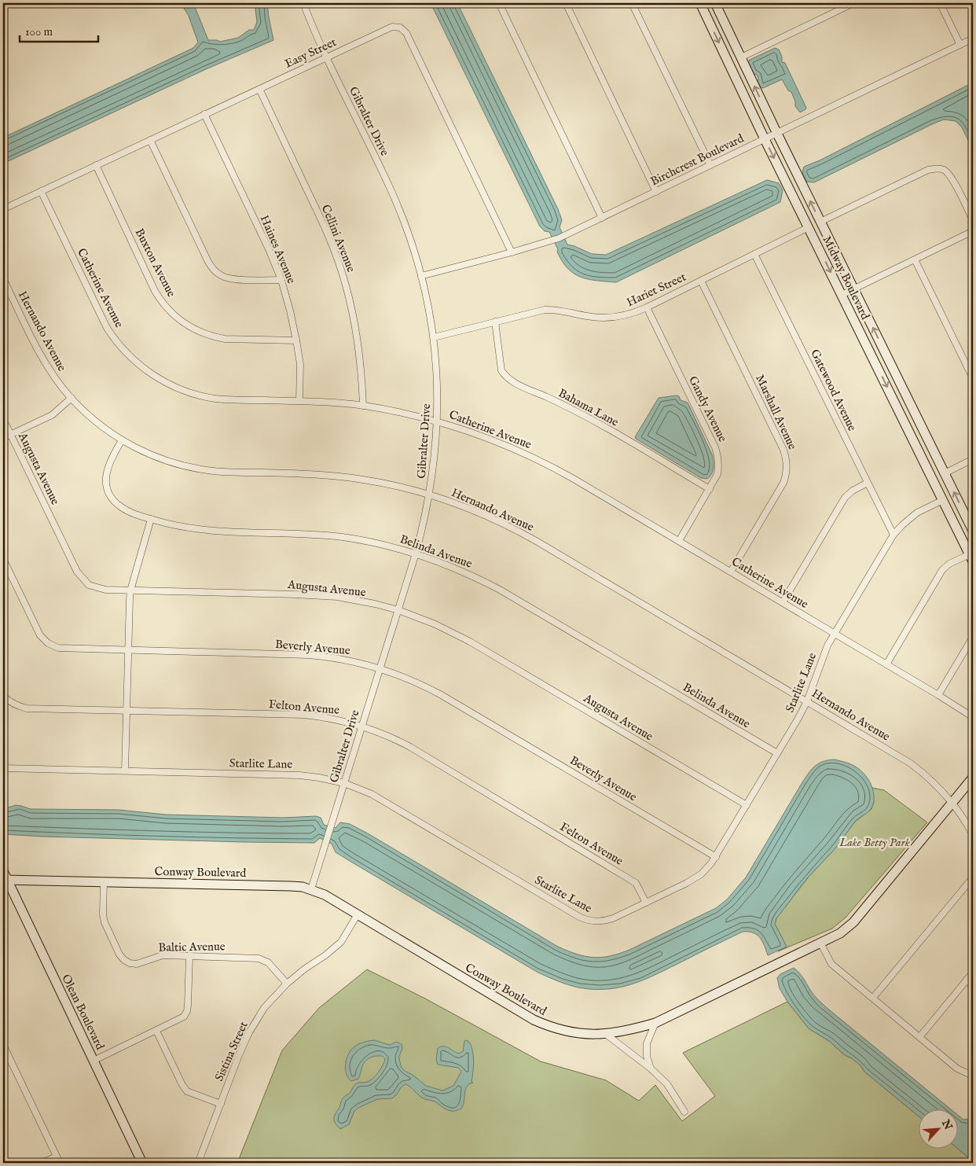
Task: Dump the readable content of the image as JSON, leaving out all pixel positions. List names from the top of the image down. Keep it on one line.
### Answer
{"streets":{"street":["Easy Street","Gibralter Drive","Birchcrest Boulevard","Cellini Avenue","Haines Avenue","Buxton Avenue","Midway Boulevard","Catherine Avenue","Hariet Street","Hernando Avenue","Gatewood Avenue","Bahama Lane","Gandy Avenue","Marshall Avenue","Augusta Avenue","Belinda Avenue","Beverly Avenue","Starlite Lane","Felton Avenue","Conway Boulevard","Baltic Avenue","Olean Boulevard","Sistina Street"]},"crossings":[["Easy Street","Gibralter Drive"],["Easy Street","Birchcrest Boulevard"],["Easy Street","Cellini Avenue"],["Easy Street","Haines Avenue"],["Easy Street","Buxton Avenue"],["Easy Street","Catherine Avenue"],["Gibralter Drive","Birchcrest Boulevard"],["Gibralter Drive","Catherine Avenue"],["Gibralter Drive","Hariet Street"],["Gibralter Drive","Hernando Avenue"],["Gibralter Drive","Augusta Avenue"],["Gibralter Drive","Belinda Avenue"],["Gibralter Drive","Beverly Avenue"],["Gibralter Drive","Starlite Lane"],["Gibralter Drive","Felton Avenue"],["Gibralter Drive","Conway Boulevard"],["Birchcrest Boulevard","Midway Boulevard"],["Cellini Avenue","Catherine Avenue"],["Haines Avenue","Buxton Avenue"],["Haines Avenue","Catherine Avenue"],["Midway Boulevard","Hariet Street"],["Midway Boulevard","Starlite Lane"],["Catherine Avenue","Gandy Avenue"],["Catherine Avenue","Marshall Avenue"],["Catherine Avenue","Starlite Lane"],["Hariet Street","Gatewood Avenue"],["Hariet Street","Bahama Lane"],["Hariet Street","Gandy Avenue"],["Hariet Street","Marshall Avenue"],["Hernando Avenue","Belinda Avenue"],["Hernando Avenue","Starlite Lane"],["Hernando Avenue","Conway Boulevard"],["Gatewood Avenue","Starlite Lane"],["Bahama Lane","Gandy Avenue"],["Augusta Avenue","Starlite Lane"],["Belinda Avenue","Starlite Lane"],["Beverly Avenue","Starlite Lane"],["Starlite Lane","Felton Avenue"],["Conway Boulevard","Baltic Avenue"],["Conway Boulevard","Olean Boulevard"],["Conway Boulevard","Sistina Street"],["Baltic Avenue","Sistina Street"]],"parks":["Lake Betty Park"],"scale_bar":"100 m","north":"top right"}
